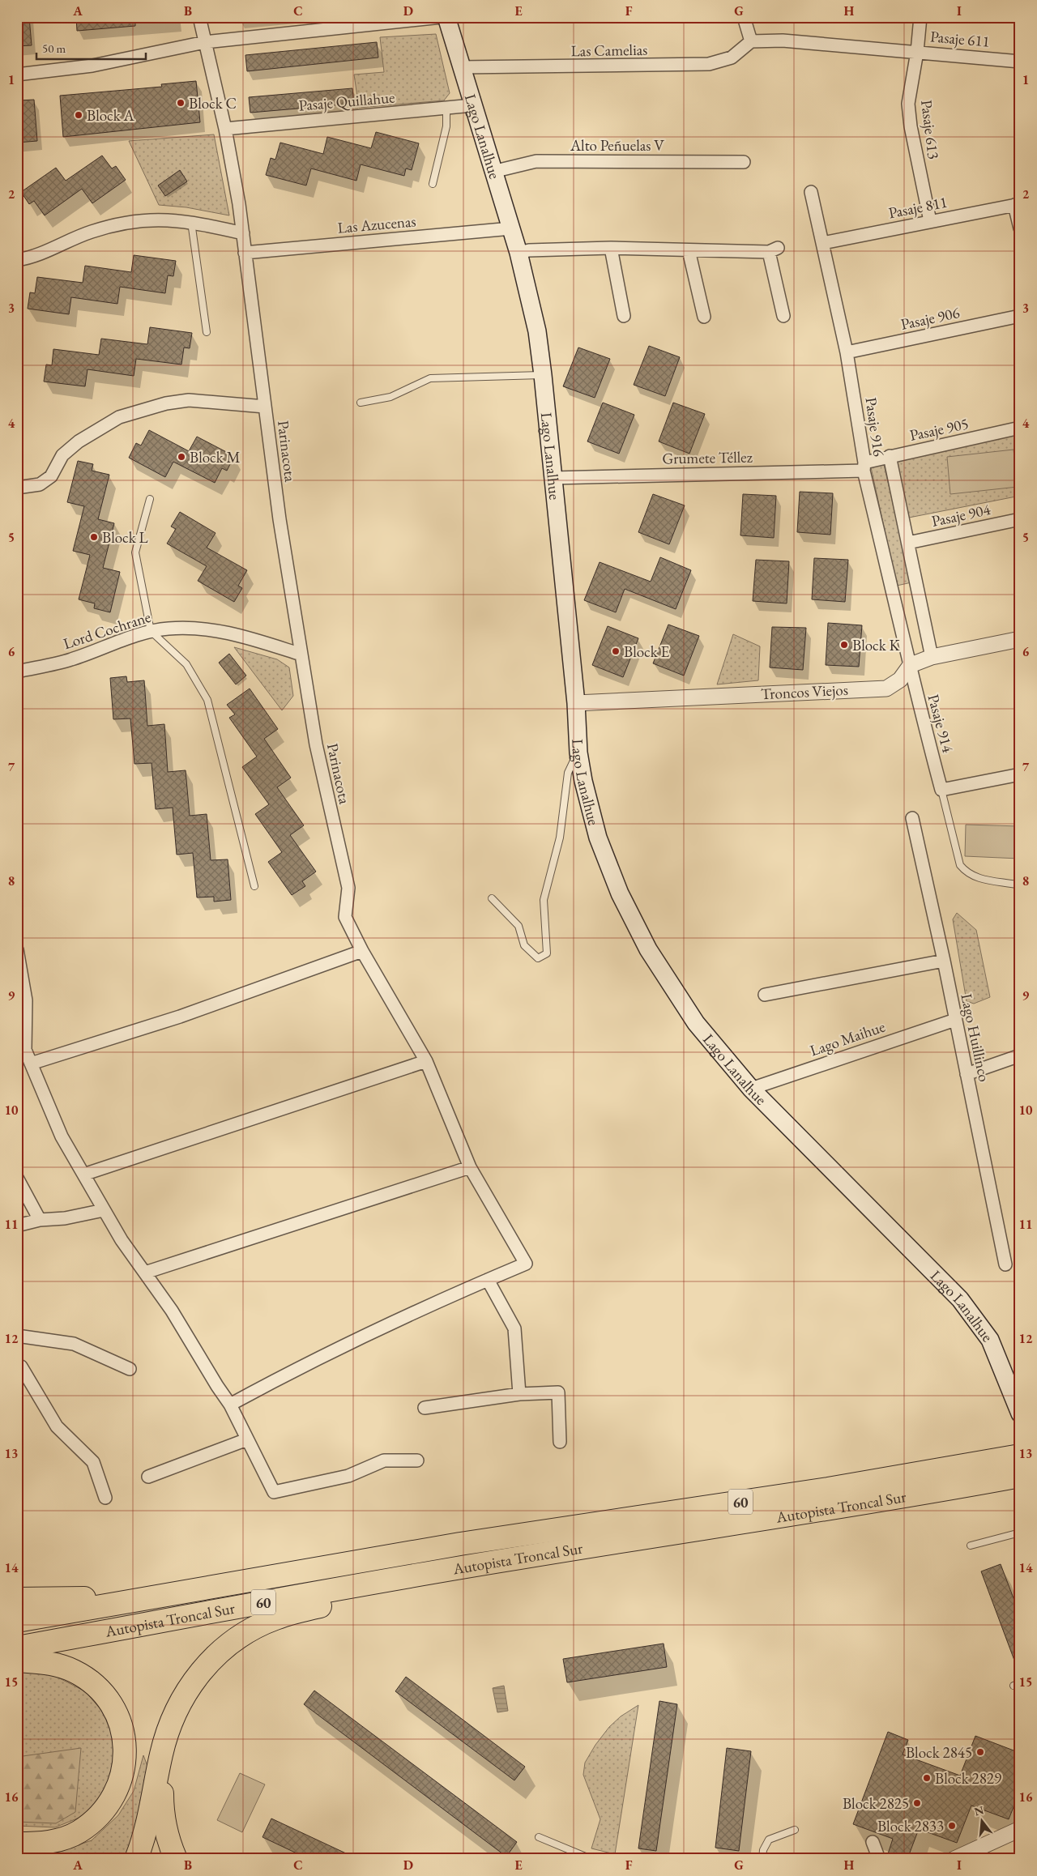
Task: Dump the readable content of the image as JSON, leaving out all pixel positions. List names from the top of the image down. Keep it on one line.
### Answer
{"streets":{"highway":["60","Autopista Troncal Sur"],"main road":["Lago Lanalhue"],"street":["Pasaje 611","Las Camelias","Pasaje Quillahue","Pasaje 613","Alto Peñuelas V","Pasaje 811","Las Azucenas","Pasaje 906","Pasaje 916","Pasaje 905","Parinacota","Grumete Téllez","Pasaje 904","Lord Cochrane","Troncos Viejos","Pasaje 914","Lago Huillinco","Lago Maihue"]},"crossings":[["Pasaje 611","Las Camelias"],["Pasaje 611","Pasaje 613"],["Las Camelias","Lago Lanalhue"],["Pasaje Quillahue","Lago Lanalhue"],["Pasaje Quillahue","Parinacota"],["Pasaje 613","Pasaje 811"],["Lago Lanalhue","Alto Peñuelas V"],["Lago Lanalhue","Las Azucenas"],["Lago Lanalhue","Grumete Téllez"],["Lago Lanalhue","Troncos Viejos"],["Lago Lanalhue","Lago Maihue"],["Pasaje 811","Pasaje 916"],["Las Azucenas","Parinacota"],["Pasaje 906","Pasaje 916"],["Pasaje 916","Pasaje 905"],["Pasaje 916","Grumete Téllez"],["Pasaje 916","Pasaje 904"],["Pasaje 916","Troncos Viejos"],["Pasaje 916","Pasaje 914"],["Pasaje 905","Grumete Téllez"],["Parinacota","Lord Cochrane"],["Troncos Viejos","Pasaje 914"],["Lago Huillinco","Lago Maihue"]],"places":["Block C","Block A","Block M","Block L","Block K","Block E","Block 2845","Block 2829","Block 2825","Block 2833"],"scale_bar":"50 m","north":"top","grid":{"columns":["A","B","C","D","E","F","G","H","I"],"rows":["1","2","3","4","5","6","7","8","9","10","11","12","13","14","15","16"]}}
